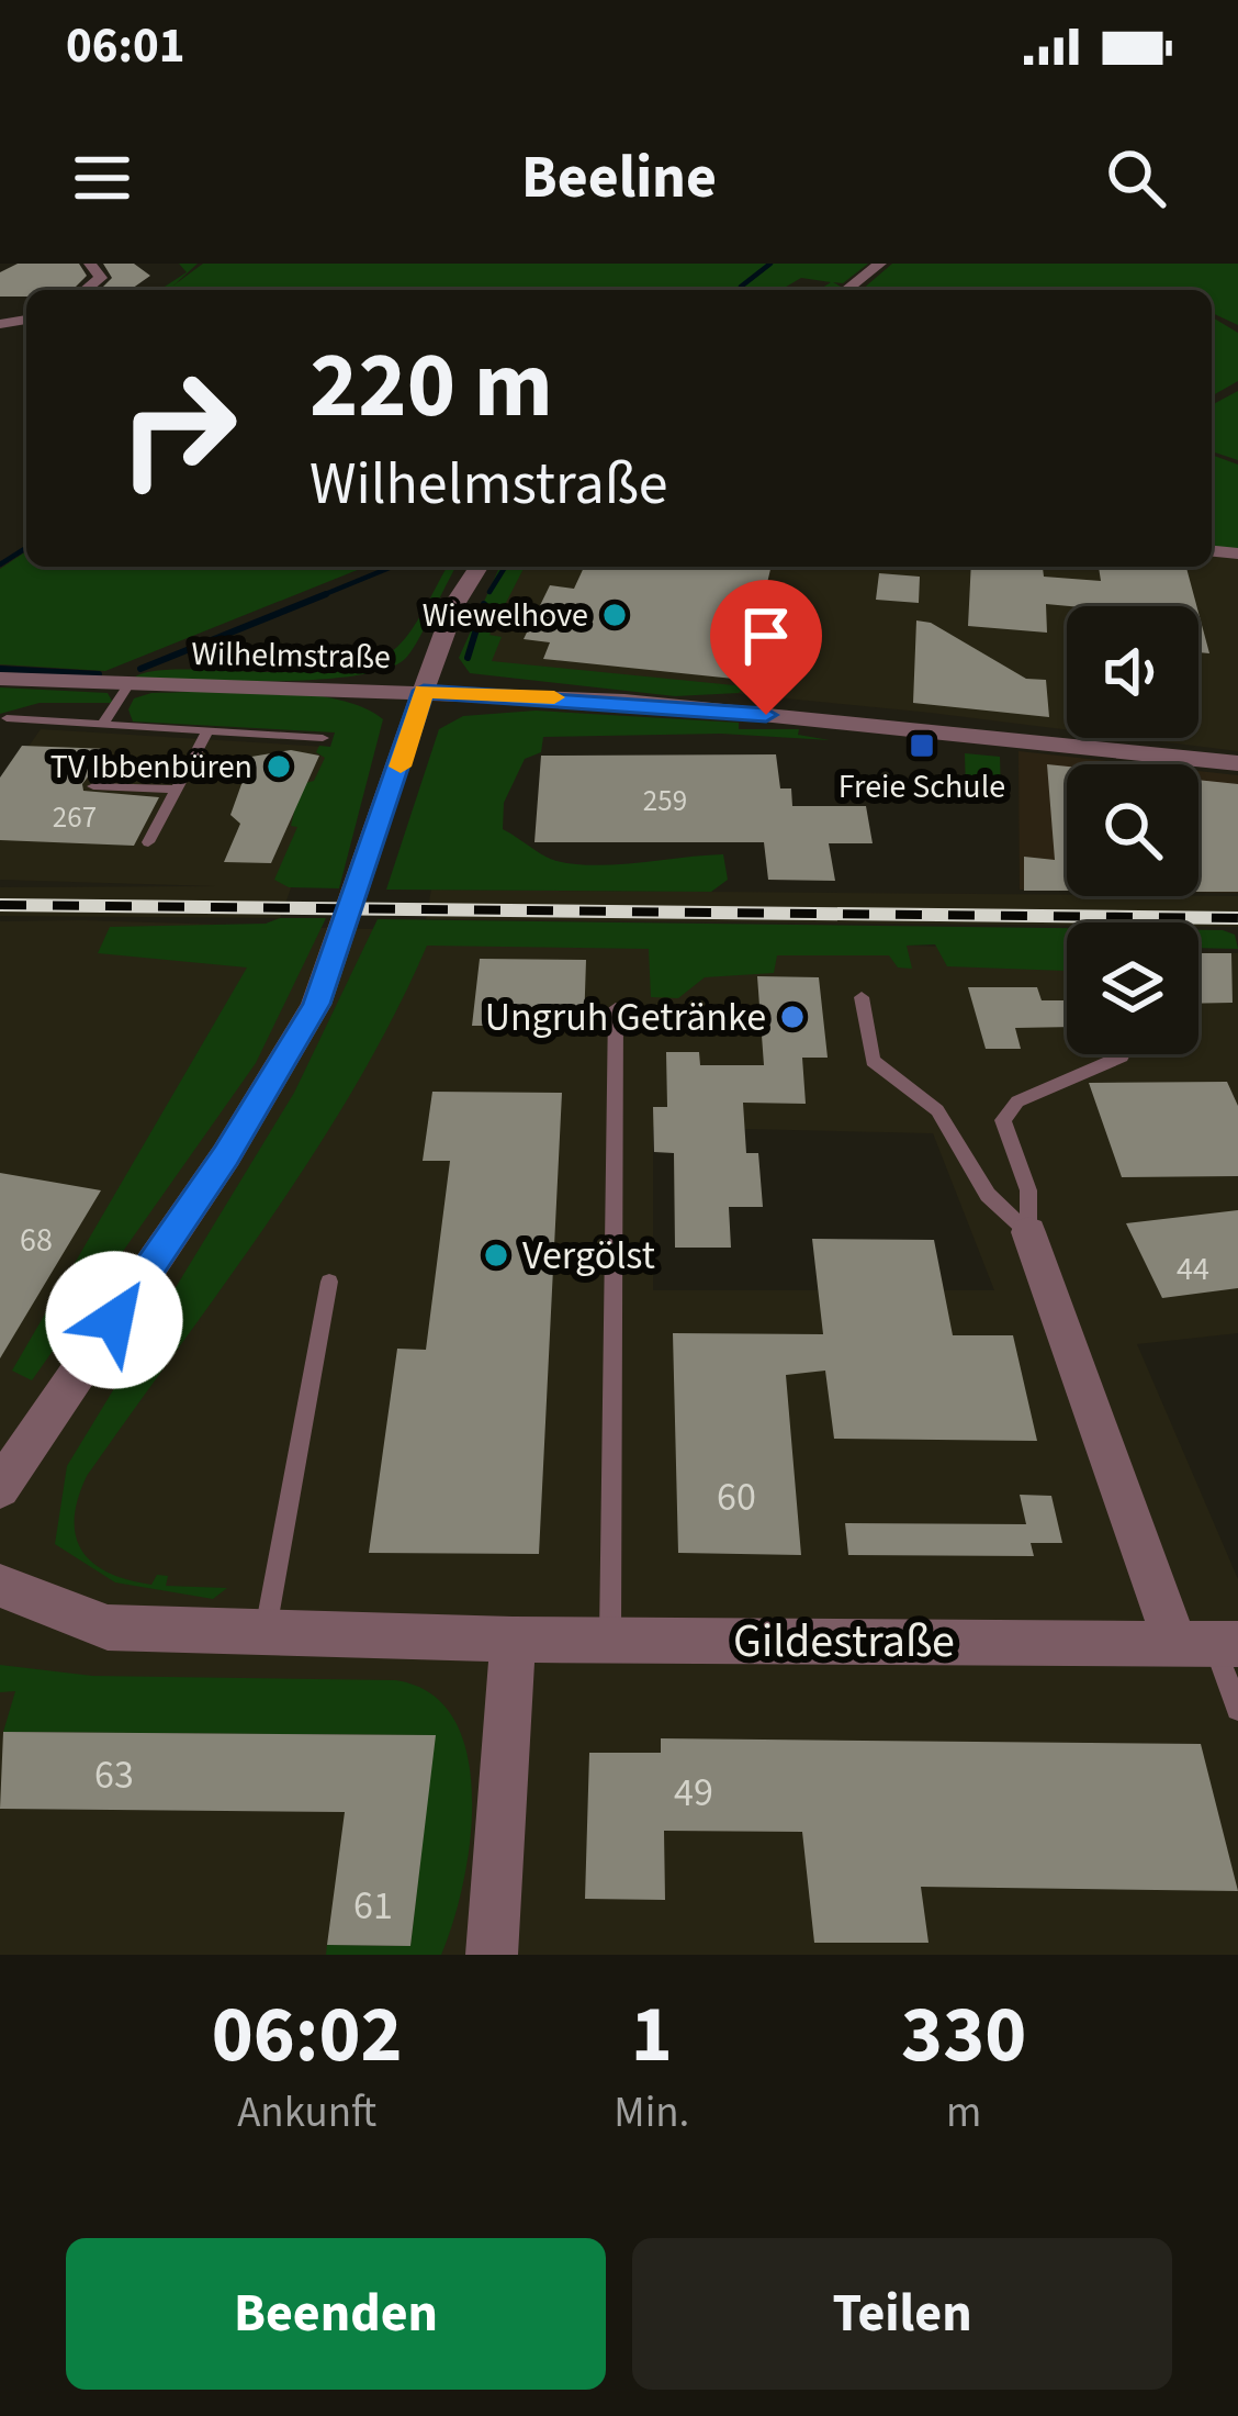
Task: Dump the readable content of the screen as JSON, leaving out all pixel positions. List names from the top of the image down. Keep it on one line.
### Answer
{"streets":{"street":["Wilhelmstraße","Gildestraße"]},"places":{"other":["Wiewelhove","TV Ibbenbüren","Ungruh Getränke","Vergölst"],"transit":["Freie Schule"]},"house_numbers":["259","267","68","44","60","63","49","61"],"page":{"status":"06:01","header":"Beeline","turn":["220 m","Wilhelmstraße"],"eta":["06:02","Ankunft","1","Min.","330","m"],"buttons":["Beenden","Teilen"]}}
